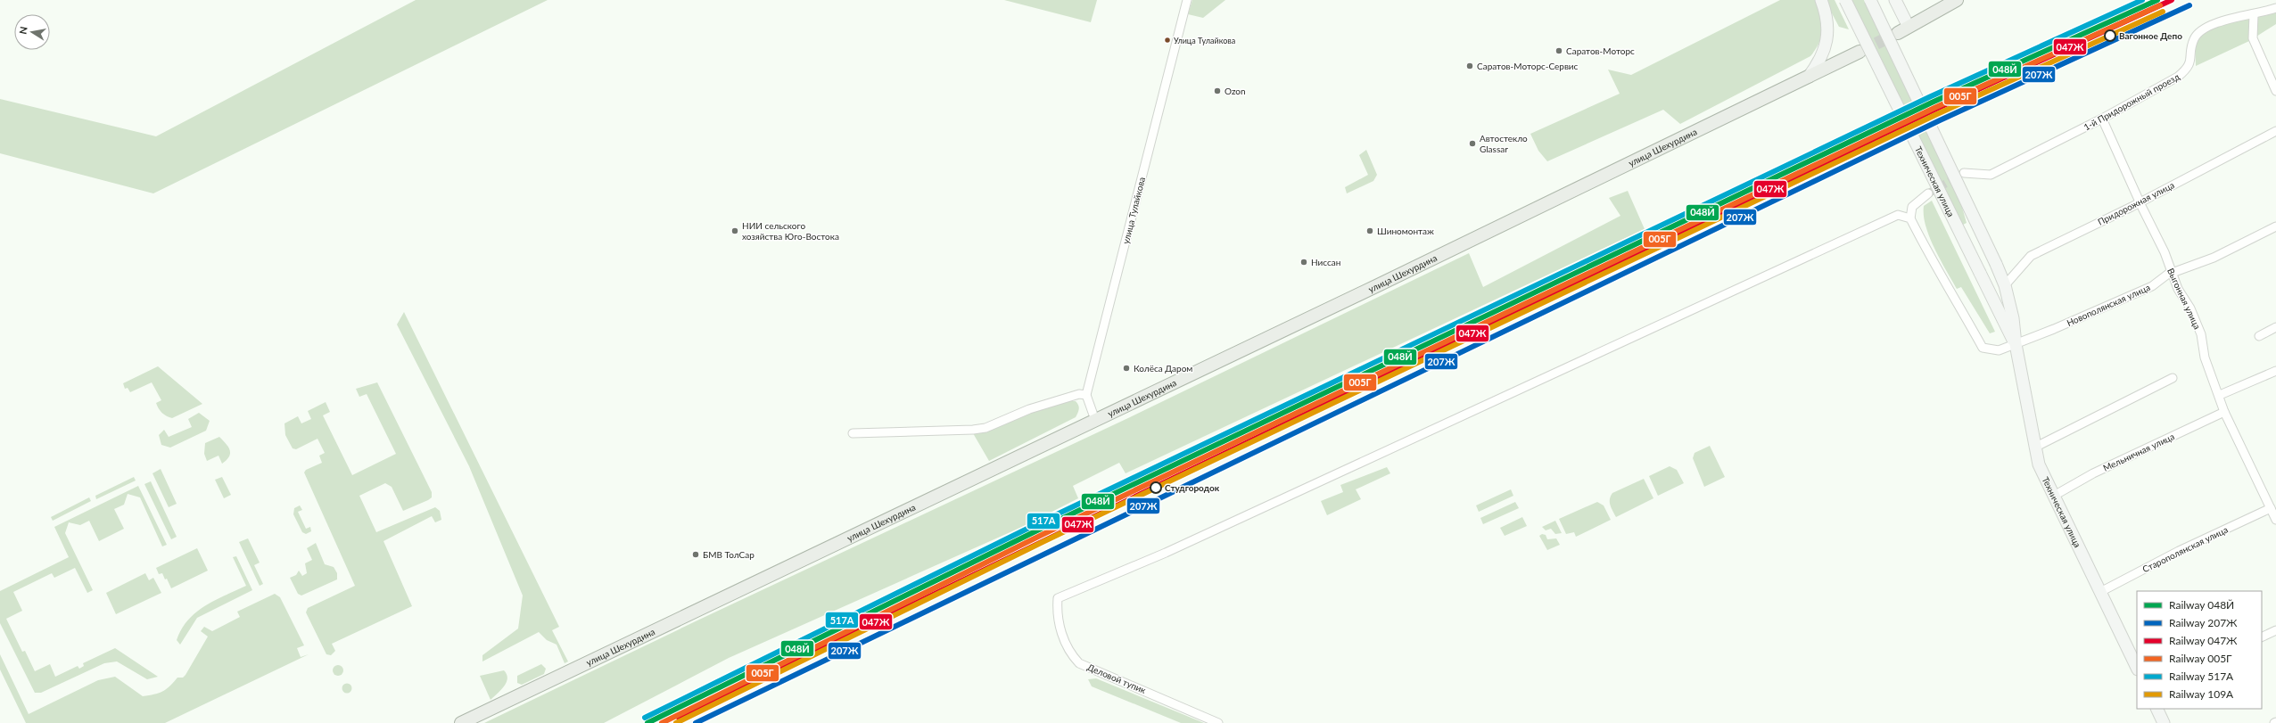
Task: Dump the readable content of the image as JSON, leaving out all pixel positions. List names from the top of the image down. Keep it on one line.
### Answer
{"streets":{"main road":["улица Шехурдина","Техническая улица"],"street":["1-й Придорожный проезд","Придорожная улица","улица Тулайкова","Выгонная улица","Новополянская улица","Мельничная улица","Старополянская улица","Деловой тупик"]},"crossings":[["1-й Придорожный проезд","Выгонная улица"],["Техническая улица","Придорожная улица"],["Техническая улица","Новополянская улица"],["Техническая улица","Мельничная улица"],["Техническая улица","Старополянская улица"],["Придорожная улица","Выгонная улица"],["Выгонная улица","Новополянская улица"],["Выгонная улица","Мельничная улица"],["Выгонная улица","Старополянская улица"],["Новополянская улица","Деловой тупик"]],"places":["Вагонное Депо","Улица Тулайкова","Саратов-Моторс","Саратов-Моторс-Сервис","Ozon","Автостекло Glassar","НИИ сельского хозяйства Юго-Востока","Шиномонтаж","Ниссан","Колёса Даром","Студгородок","БМВ ТолСар"],"lines":["rail line 048Й","rail line 047Ж","rail line 517А","rail line 207Ж","rail line 005Г","rail line 109А"],"legend":["Railway 048Й","Railway 207Ж","Railway 047Ж","Railway 005Г","Railway 517А","Railway 109А"],"north":"left"}
